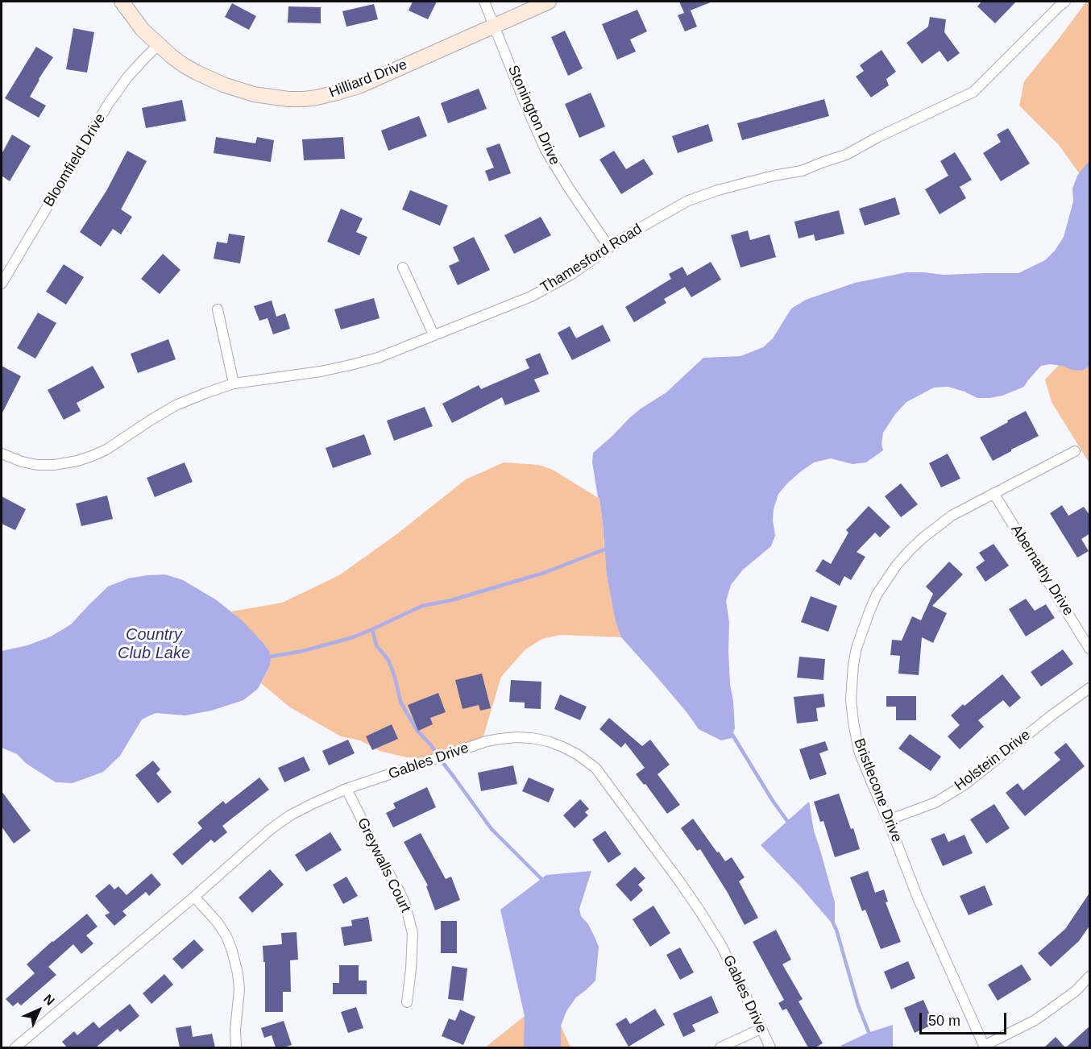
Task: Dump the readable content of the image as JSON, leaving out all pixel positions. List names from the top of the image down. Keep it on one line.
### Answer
{"streets":{"street":["Hilliard Drive","Stonington Drive","Bloomfield Drive","Thamesford Road","Abernathy Drive","Holstein Drive","Gables Drive","Bristlecone Drive","Greywalls Court"]},"crossings":[["Hilliard Drive","Stonington Drive"],["Hilliard Drive","Bloomfield Drive"],["Stonington Drive","Thamesford Road"],["Abernathy Drive","Bristlecone Drive"],["Holstein Drive","Bristlecone Drive"],["Gables Drive","Greywalls Court"]],"water":["Country Club Lake"],"scale_bar":"50 m","north":"top right"}
